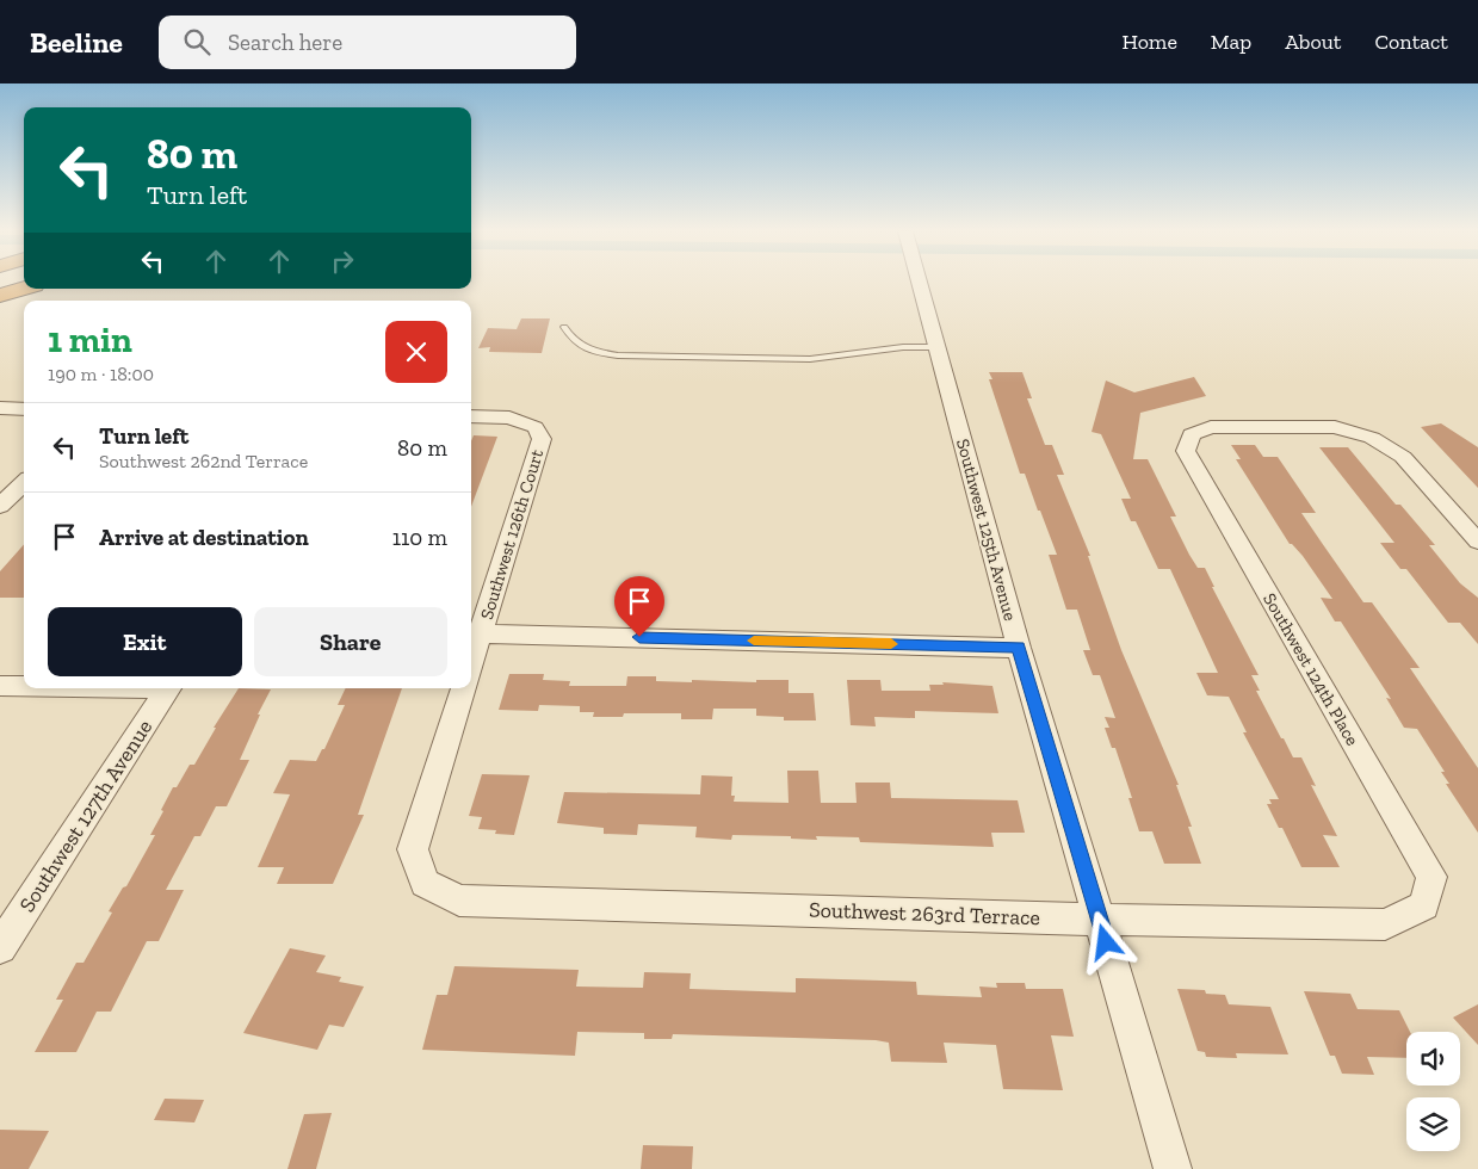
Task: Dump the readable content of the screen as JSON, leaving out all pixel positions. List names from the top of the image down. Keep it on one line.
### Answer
{"streets":{"street":["Southwest 125th Avenue","Southwest 126th Court","Southwest 124th Place","Southwest 127th Avenue","Southwest 263rd Terrace"]},"crossings":[["Southwest 125th Avenue","Southwest 263rd Terrace"],["Southwest 124th Place","Southwest 263rd Terrace"]],"page":{"header":"Beeline","search":"Search here","nav":["Home","Map","About","Contact"],"turn":["80 m","Turn left"],"heading":["1 min","190 m · 18:00"],"list":[{"name":"Turn left","note":"Southwest 262nd Terrace","value":"80 m"},{"name":"Arrive at destination","value":"110 m"}],"buttons":["Exit","Share"]}}
